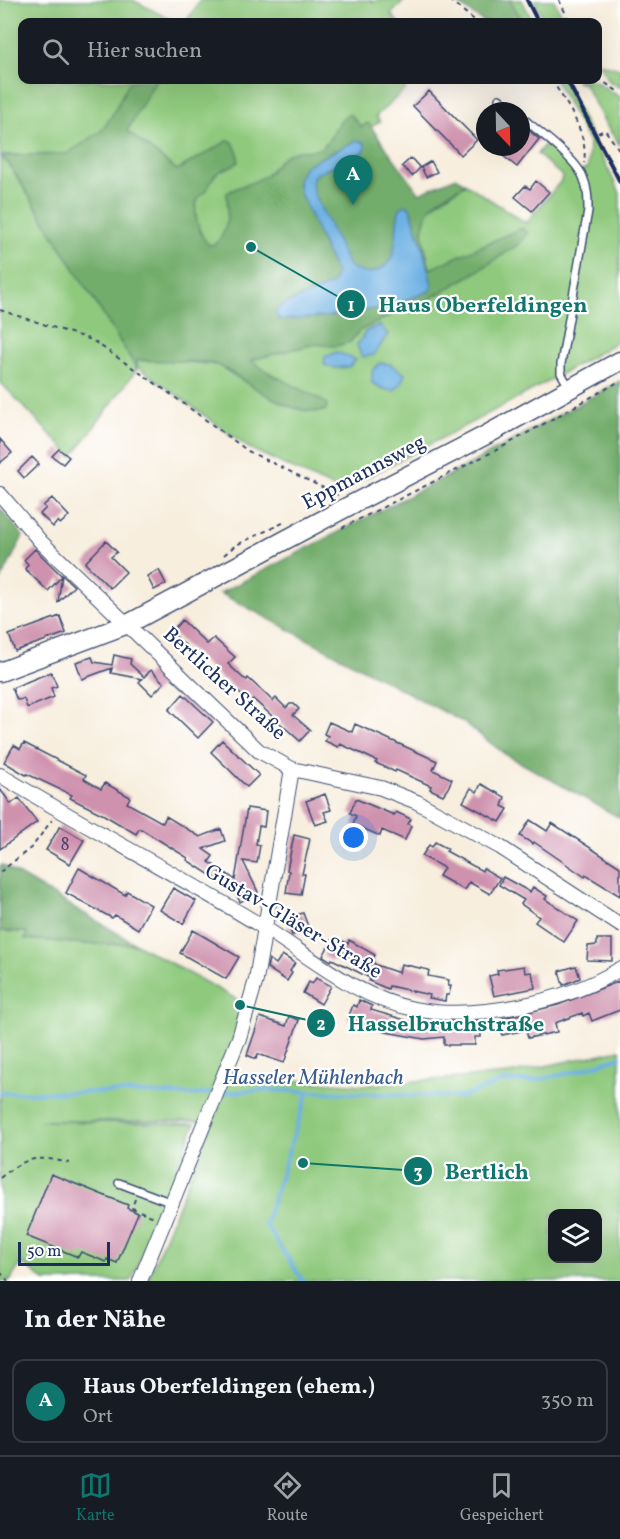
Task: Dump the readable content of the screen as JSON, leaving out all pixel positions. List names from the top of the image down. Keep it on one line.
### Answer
{"streets":{"street":["Eppmannsweg","Bertlicher Straße","Gustav-Gläser-Straße"]},"crossings":[["Eppmannsweg","Bertlicher Straße"]],"water":["Hasseler Mühlenbach"],"places":["Haus Oberfeldingen","Hasselbruchstraße","Bertlich"],"house_numbers":["8"],"scale_bar":"50 m","north":"bottom","page":{"search":"Hier suchen","pins":"A","scale":"50 m","heading":"In der Nähe","list":[{"mark":"A","name":"Haus Oberfeldingen (ehem.)","note":"Ort","value":"350 m"}],"nav":["Karte","Route","Gespeichert"]}}
